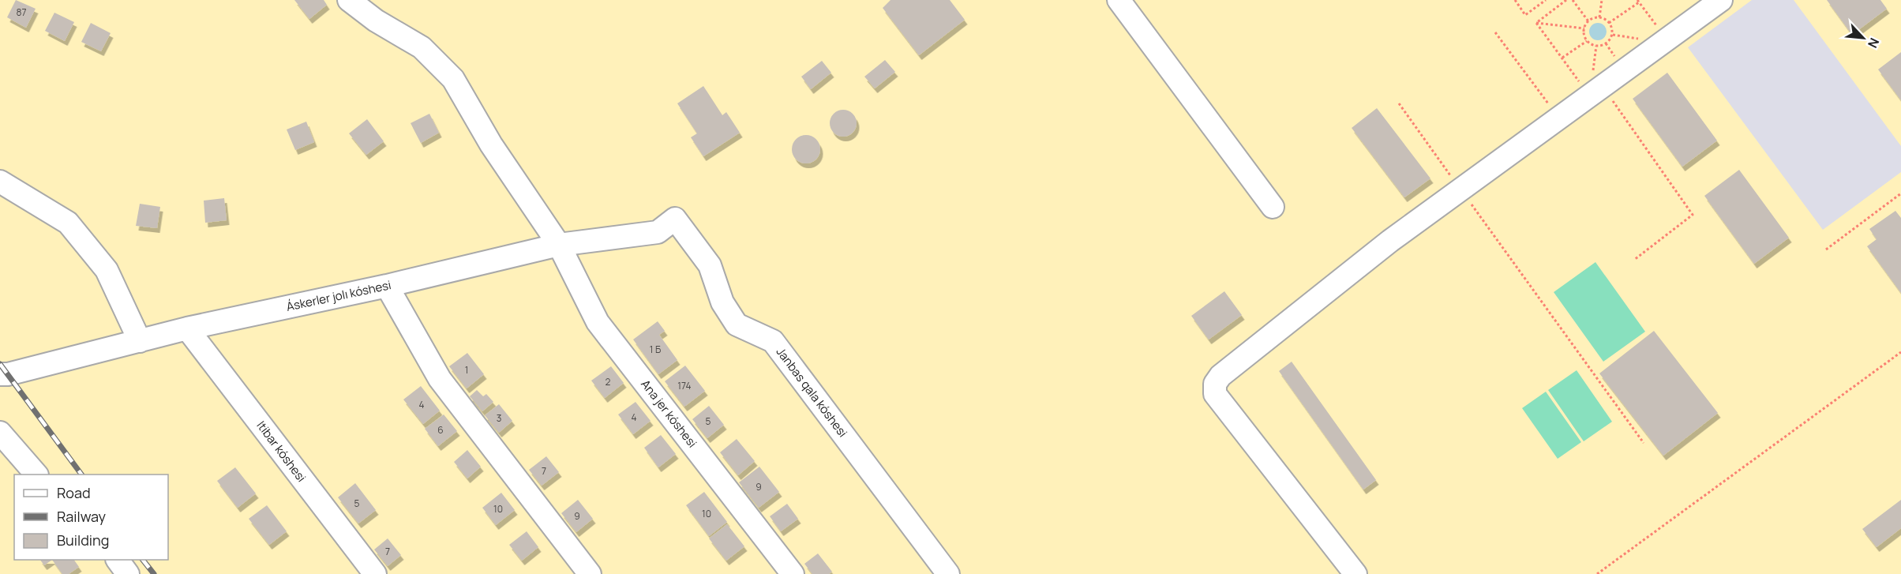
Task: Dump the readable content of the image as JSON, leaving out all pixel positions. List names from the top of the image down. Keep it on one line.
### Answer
{"streets":{"street":["Áskerler jolı kóshesi","Janbas qala kóshesi","Ana jer kóshesi","Itibar kóshesi"]},"crossings":[["Áskerler jolı kóshesi","Janbas qala kóshesi"],["Áskerler jolı kóshesi","Ana jer kóshesi"],["Áskerler jolı kóshesi","Itibar kóshesi"]],"house_numbers":["87","1 Б","1","2","174","4","4","3","5","6","7","9","5","10","10","9","7"],"legend":["Road","Railway","Building"],"north":"bottom right"}
